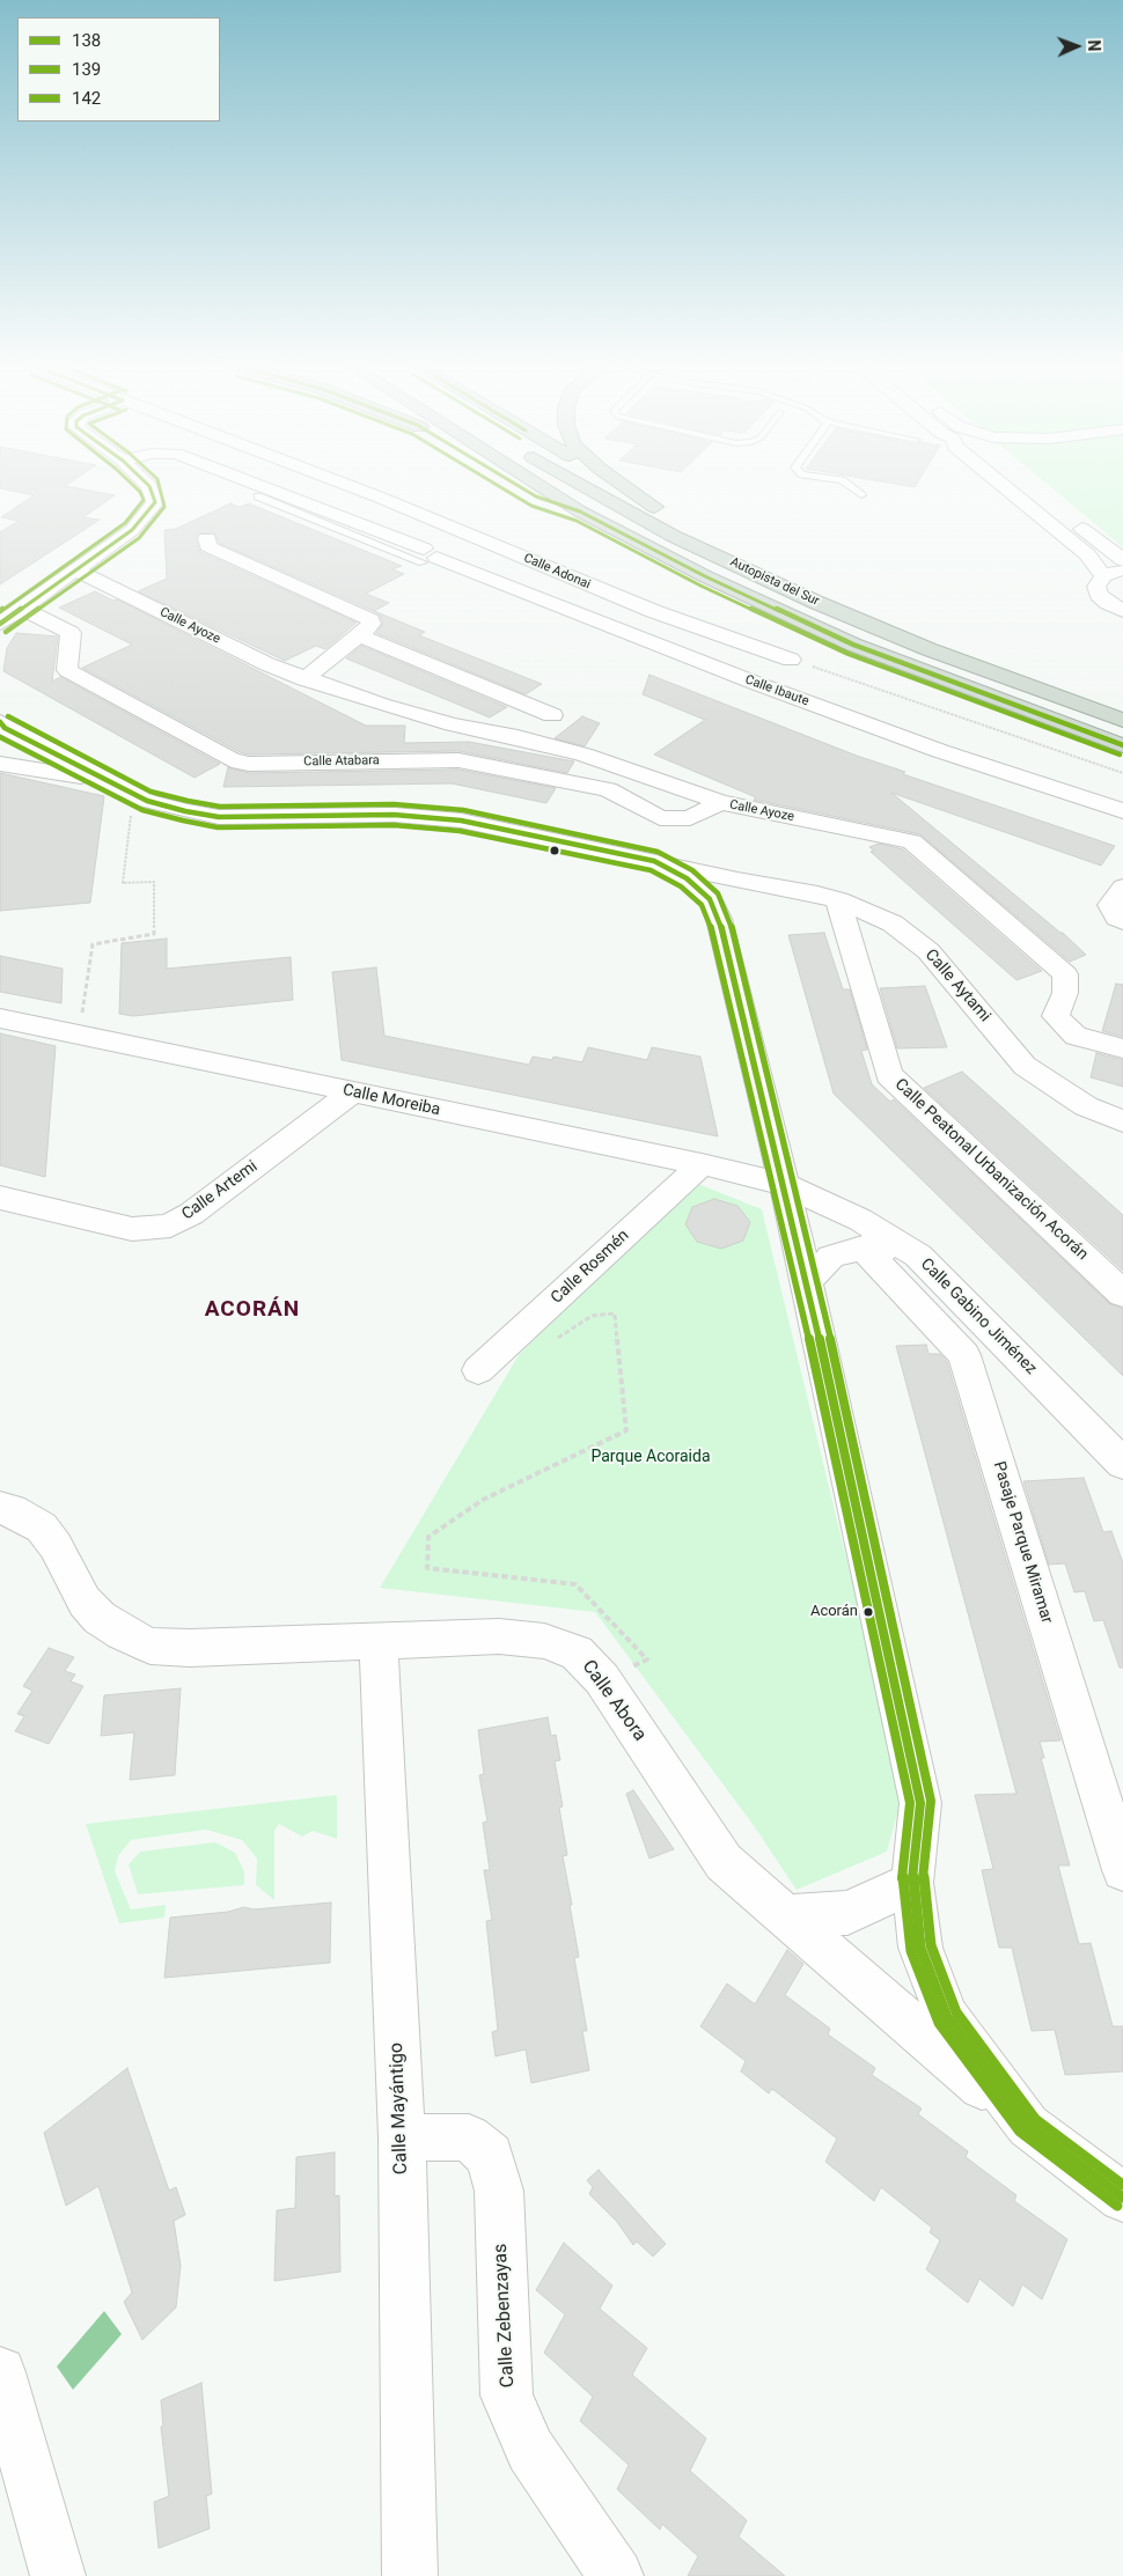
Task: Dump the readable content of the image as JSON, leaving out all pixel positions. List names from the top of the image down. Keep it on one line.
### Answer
{"streets":{"highway":["Autopista del Sur"],"street":["Calle Adonai","Calle Ayoze","Calle Ibaute","Calle Atabara","Calle Aytami","Calle Moreiba","Calle Peatonal Urbanización Acorán","Calle Artemi","Calle Rosmén","Calle Gabino Jiménez","Pasaje Parque Miramar","Calle Abora","Calle Mayántigo","Calle Zebenzayas"]},"crossings":[["Calle Ayoze","Calle Atabara"],["Calle Aytami","Calle Peatonal Urbanización Acorán"],["Calle Moreiba","Calle Artemi"],["Calle Moreiba","Calle Rosmén"],["Calle Moreiba","Calle Gabino Jiménez"],["Calle Abora","Calle Mayántigo"],["Calle Mayántigo","Calle Zebenzayas"]],"districts":["ACORÁN"],"parks":["Parque Acoraida"],"places":["Acorán"],"lines":["transit line 138","transit line 139","transit line 142"],"legend":["138","139","142"],"north":"right"}
